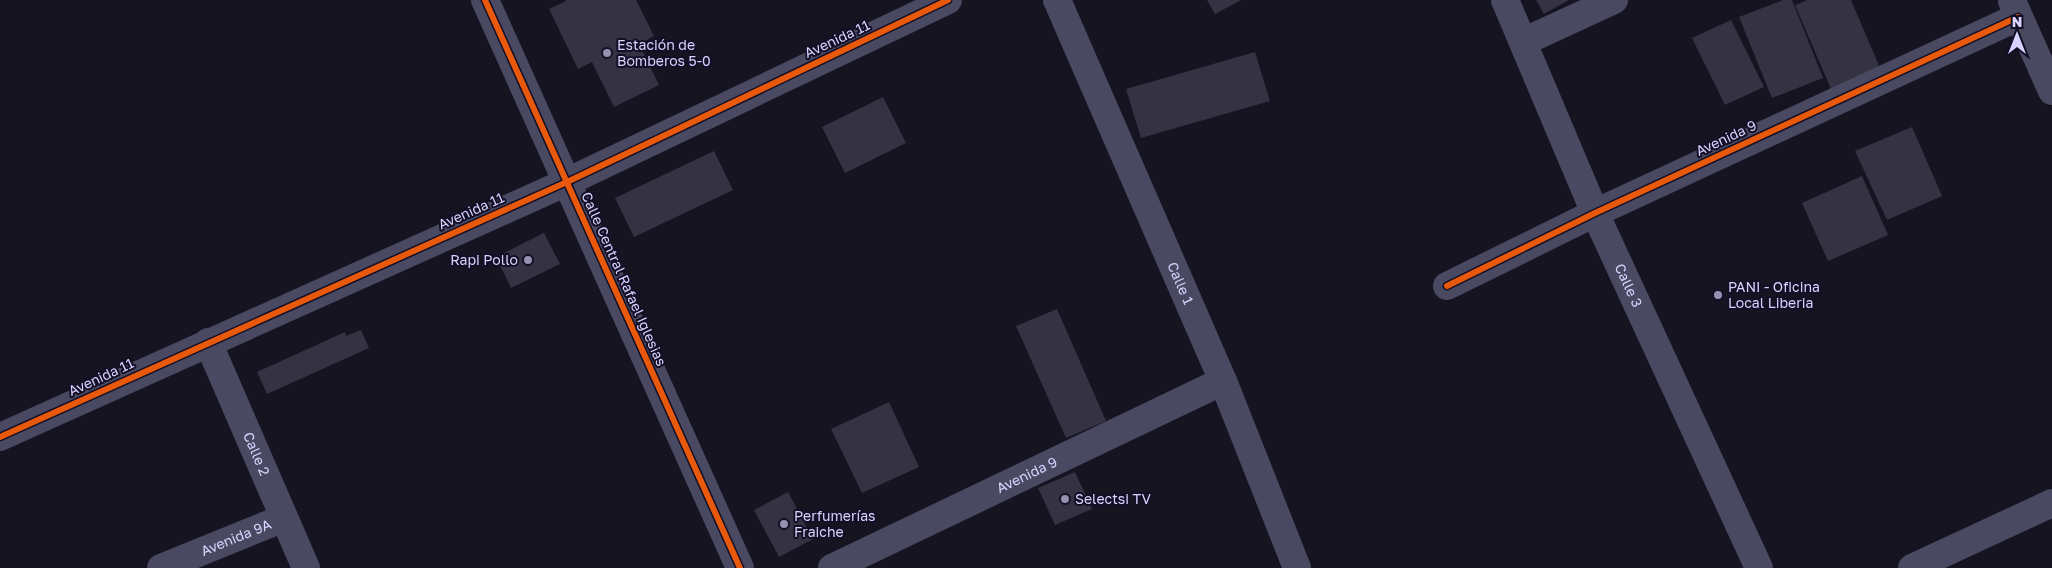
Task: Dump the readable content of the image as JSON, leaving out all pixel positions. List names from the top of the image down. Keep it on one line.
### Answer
{"streets":{"street":["Avenida 11","Avenida 9","Calle Central Rafael Iglesias","Calle 1","Calle 3","Calle 2","Avenida 9A"]},"crossings":[["Avenida 11","Calle Central Rafael Iglesias"],["Avenida 11","Calle 2"],["Avenida 9","Calle 1"],["Avenida 9","Calle 3"],["Calle 2","Avenida 9A"]],"places":["Estación de Bomberos 5-0","Rapi Pollo","PANI - Oficina Local Liberia","Selectsi TV","Perfumerías Fraiche"],"north":"top"}
